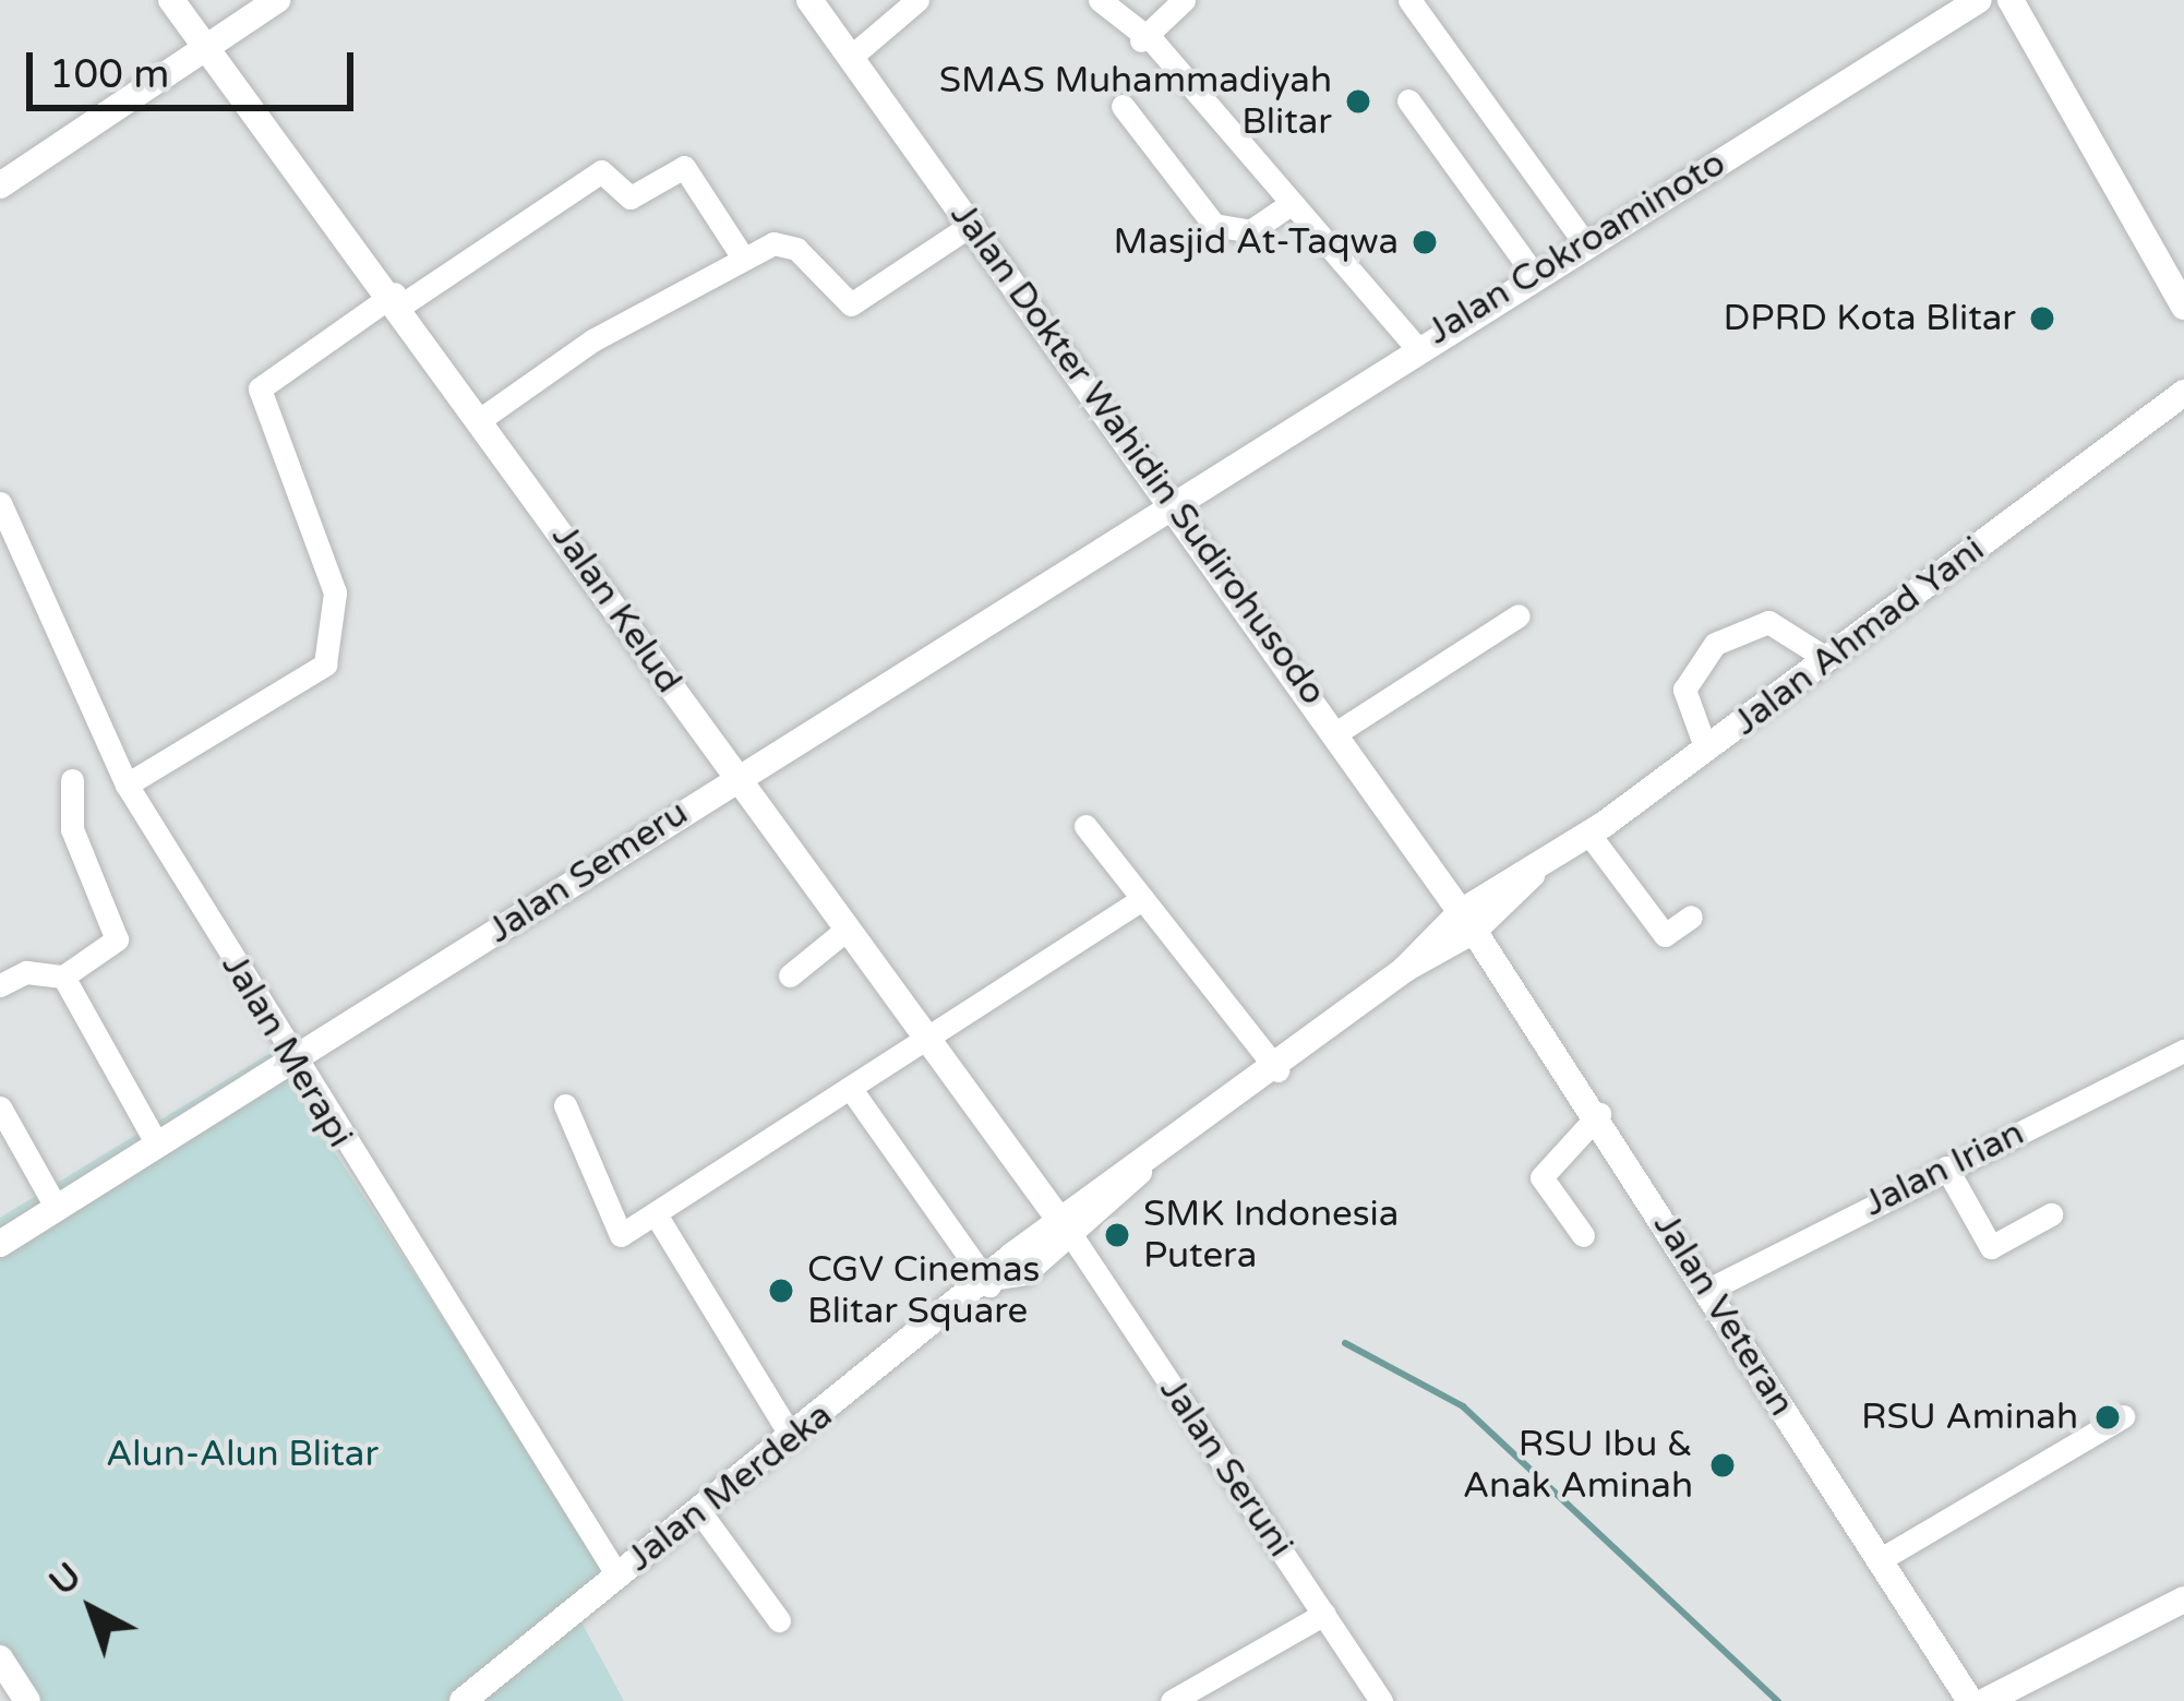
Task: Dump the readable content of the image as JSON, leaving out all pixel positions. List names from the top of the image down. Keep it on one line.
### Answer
{"streets":{"main road":["Jalan Cokroaminoto","Jalan Dokter Wahidin Sudirohusodo","Jalan Kelud","Jalan Ahmad Yani","Jalan Semeru","Jalan Veteran","Jalan Merdeka"],"street":["Jalan Merapi","Jalan Irian","Jalan Seruni"]},"crossings":[["Jalan Cokroaminoto","Jalan Dokter Wahidin Sudirohusodo"],["Jalan Cokroaminoto","Jalan Semeru"],["Jalan Dokter Wahidin Sudirohusodo","Jalan Ahmad Yani"],["Jalan Dokter Wahidin Sudirohusodo","Jalan Semeru"],["Jalan Dokter Wahidin Sudirohusodo","Jalan Veteran"],["Jalan Dokter Wahidin Sudirohusodo","Jalan Merdeka"],["Jalan Kelud","Jalan Semeru"],["Jalan Kelud","Jalan Seruni"],["Jalan Kelud","Jalan Merdeka"],["Jalan Ahmad Yani","Jalan Veteran"],["Jalan Ahmad Yani","Jalan Merdeka"],["Jalan Semeru","Jalan Merapi"],["Jalan Merapi","Jalan Merdeka"],["Jalan Irian","Jalan Veteran"],["Jalan Veteran","Jalan Merdeka"],["Jalan Seruni","Jalan Merdeka"]],"parks":["Alun-Alun Blitar"],"places":["SMAS Muhammadiyah Blitar","Masjid At-Taqwa","DPRD Kota Blitar","SMK Indonesia Putera","CGV Cinemas Blitar Square","RSU Aminah","RSU Ibu & Anak Aminah"],"scale_bar":"100 m","north":"top left"}
